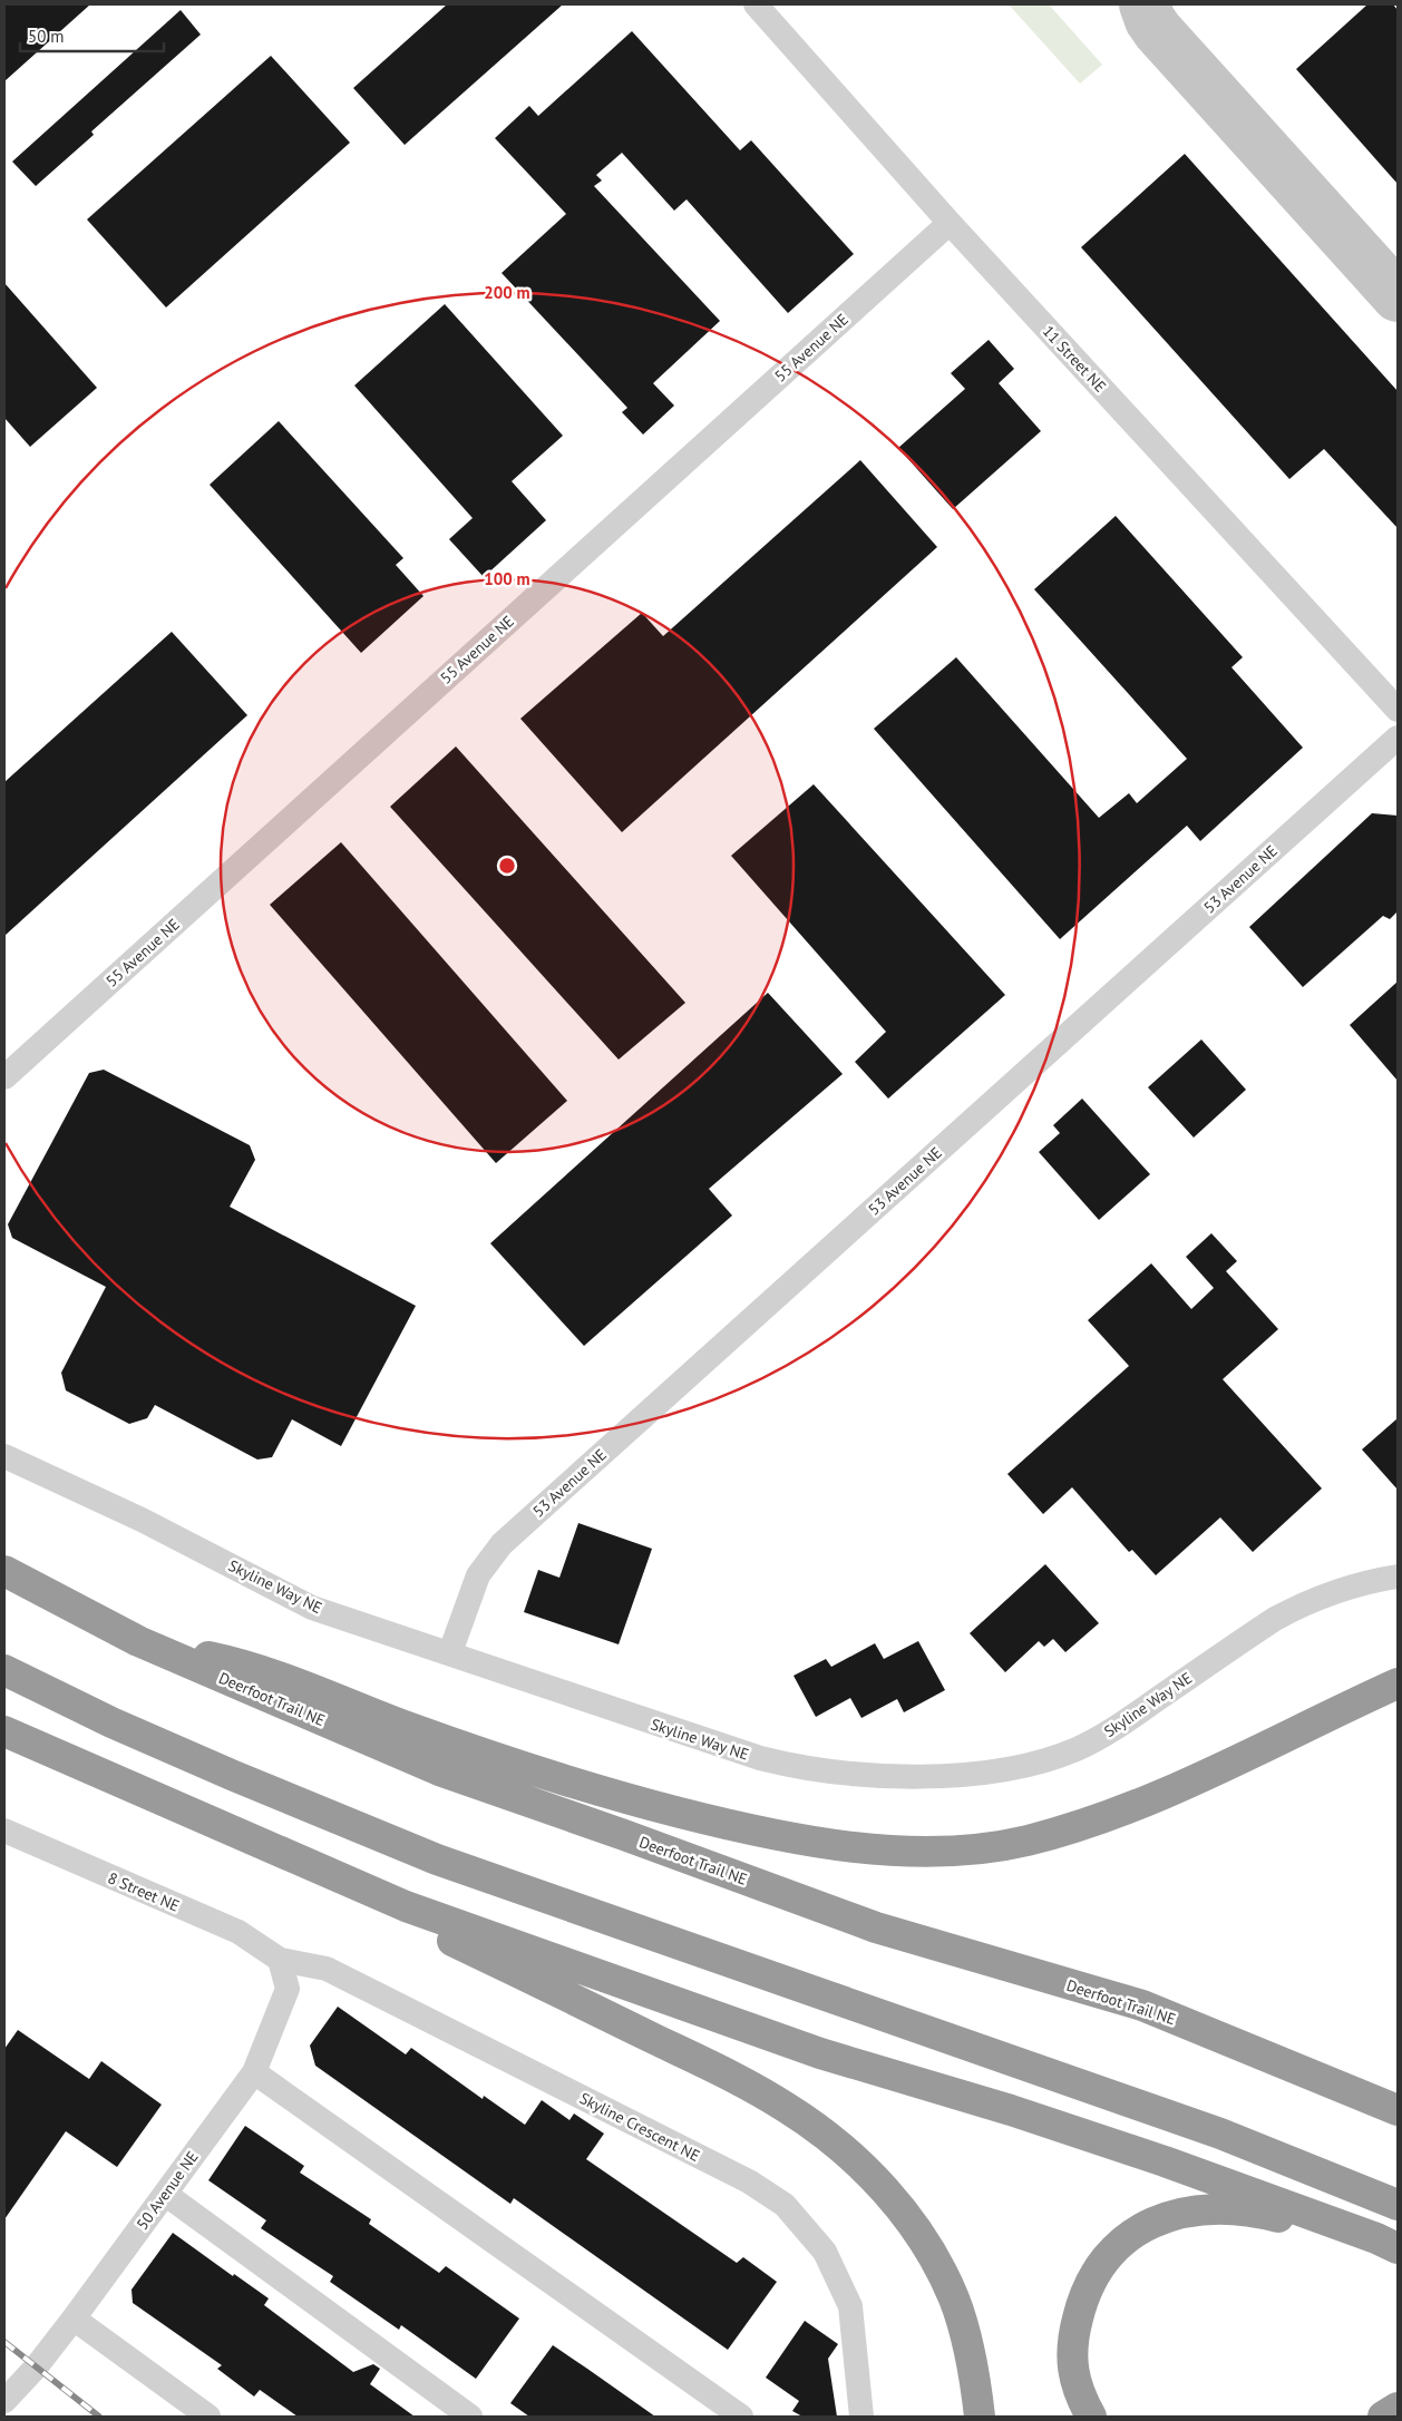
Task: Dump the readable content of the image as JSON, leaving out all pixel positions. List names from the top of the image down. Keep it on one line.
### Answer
{"streets":{"highway":["Deerfoot Trail NE"],"street":["55 Avenue NE","11 Street NE","53 Avenue NE","Skyline Way NE","8 Street NE","Skyline Crescent NE","50 Avenue NE"]},"crossings":[["55 Avenue NE","11 Street NE"],["53 Avenue NE","Skyline Way NE"],["8 Street NE","Skyline Crescent NE"],["8 Street NE","50 Avenue NE"],["Skyline Crescent NE","50 Avenue NE"]],"scale_bar":"50 m","rings":["200 m","100 m"]}
